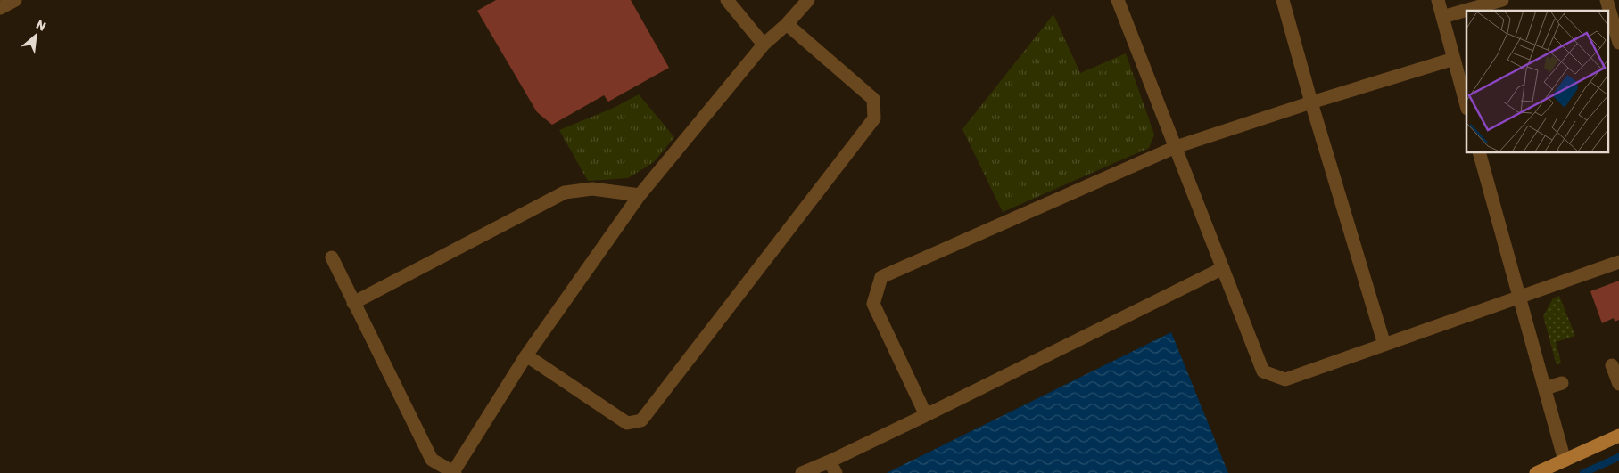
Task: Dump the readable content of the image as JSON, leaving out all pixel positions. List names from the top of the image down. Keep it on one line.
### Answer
{"north":"top right"}
